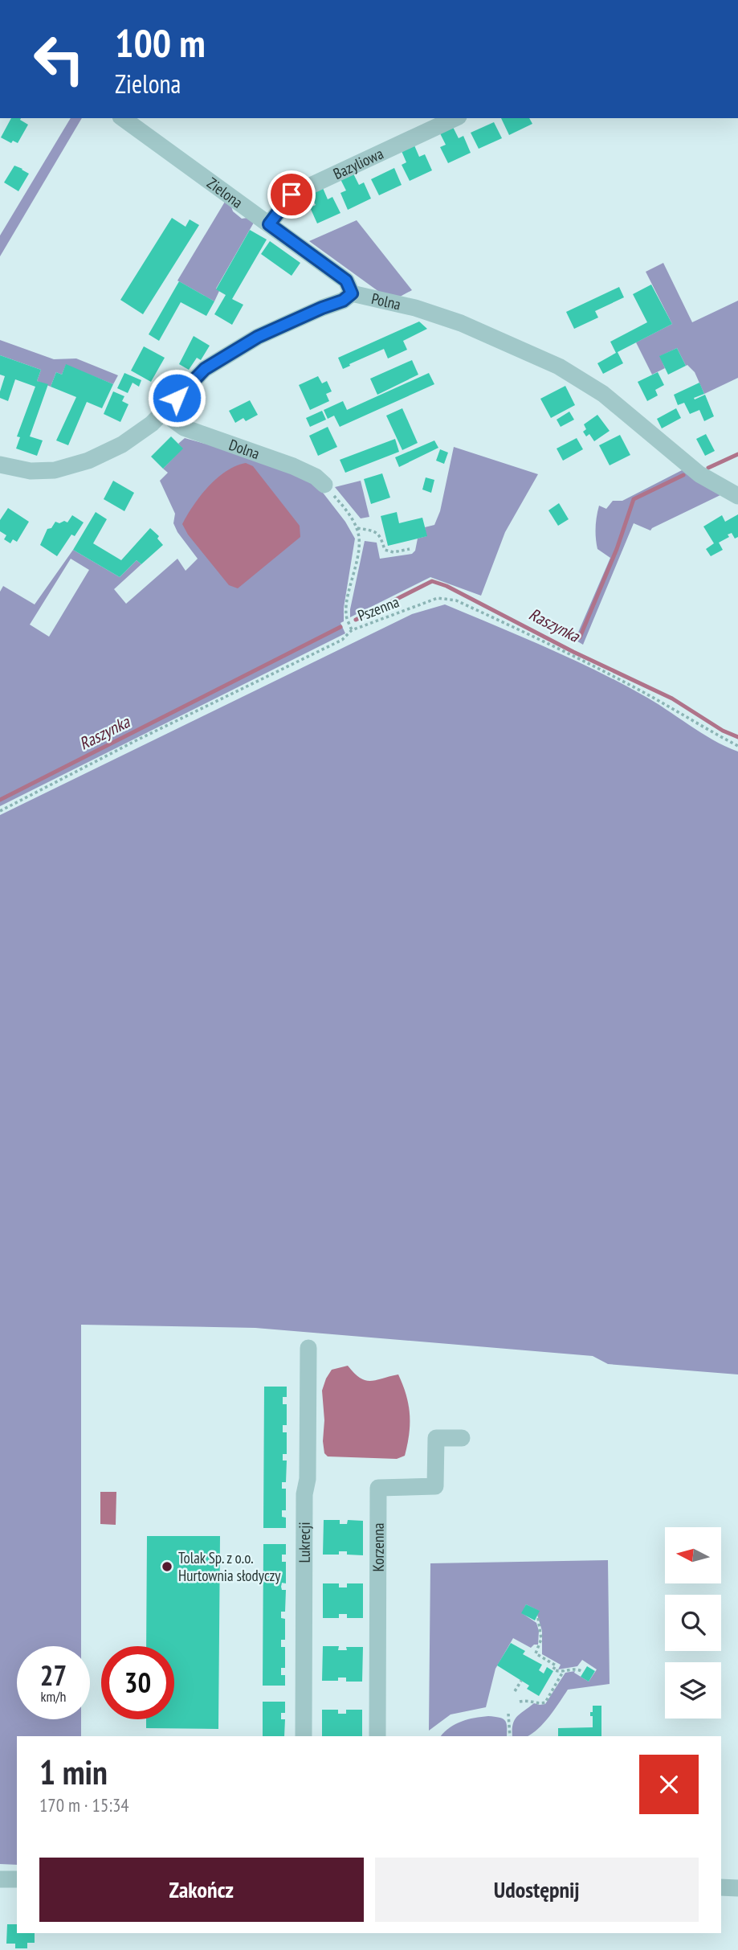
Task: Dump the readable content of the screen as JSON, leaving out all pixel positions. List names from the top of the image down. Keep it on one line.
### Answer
{"streets":{"street":["Bazyliowa","Zielona","Polna","Dolna","Lukrecji","Korzenna"],"path":["Pszenna"]},"crossings":[["Bazyliowa","Zielona"],["Zielona","Polna"],["Polna","Dolna"]],"water":["Raszynka"],"places":["Tolak Sp. z o.o. Hurtownia słodyczy"],"north":"left","page":{"turn":["100 m","Zielona"],"speed":"27 km/h","limit":"30","heading":["1 min","170 m · 15:34"],"buttons":["Zakończ","Udostępnij"]}}
